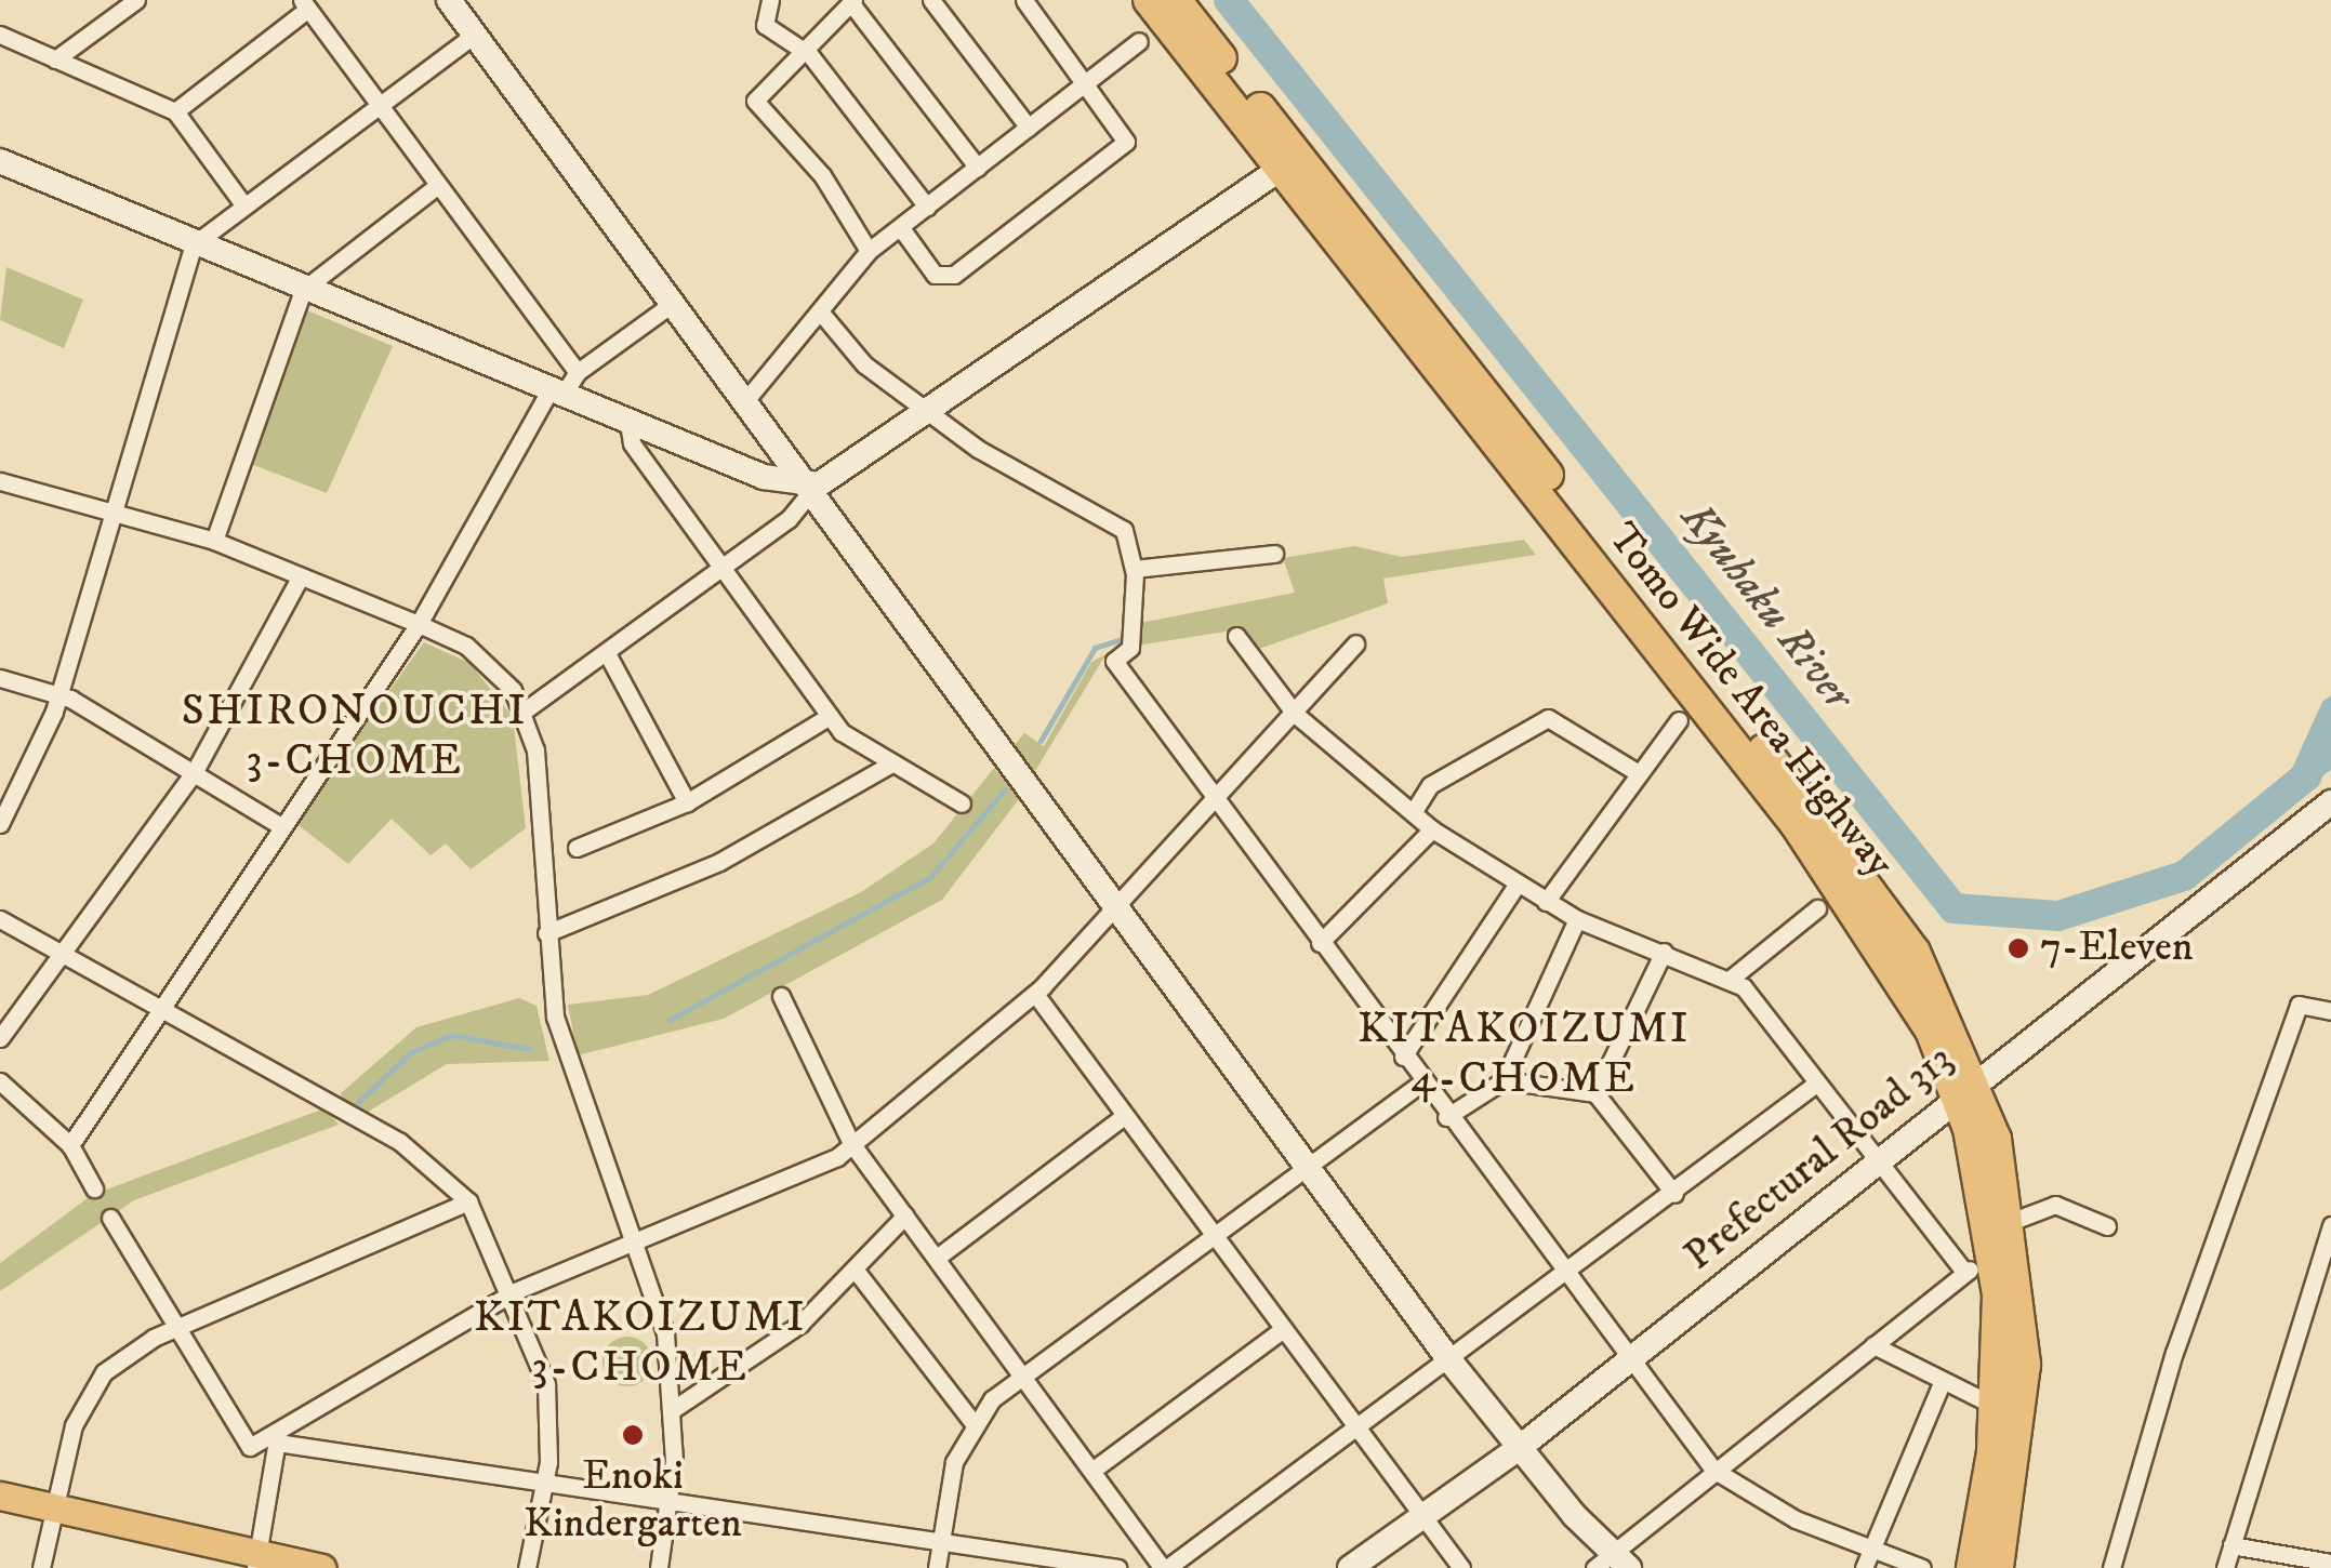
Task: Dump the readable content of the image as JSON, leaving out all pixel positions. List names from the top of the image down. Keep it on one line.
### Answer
{"streets":{"highway":["Tomo Wide Area Highway"],"street":["Prefectural Road 313"]},"crossings":[["Tomo Wide Area Highway","Prefectural Road 313"]],"districts":["SHIRONOUCHI 3-CHOME","KITAKOIZUMI 4-CHOME","KITAKOIZUMI 3-CHOME"],"water":["Kyuhaku River"],"places":["7-Eleven","Enoki Kindergarten"]}
